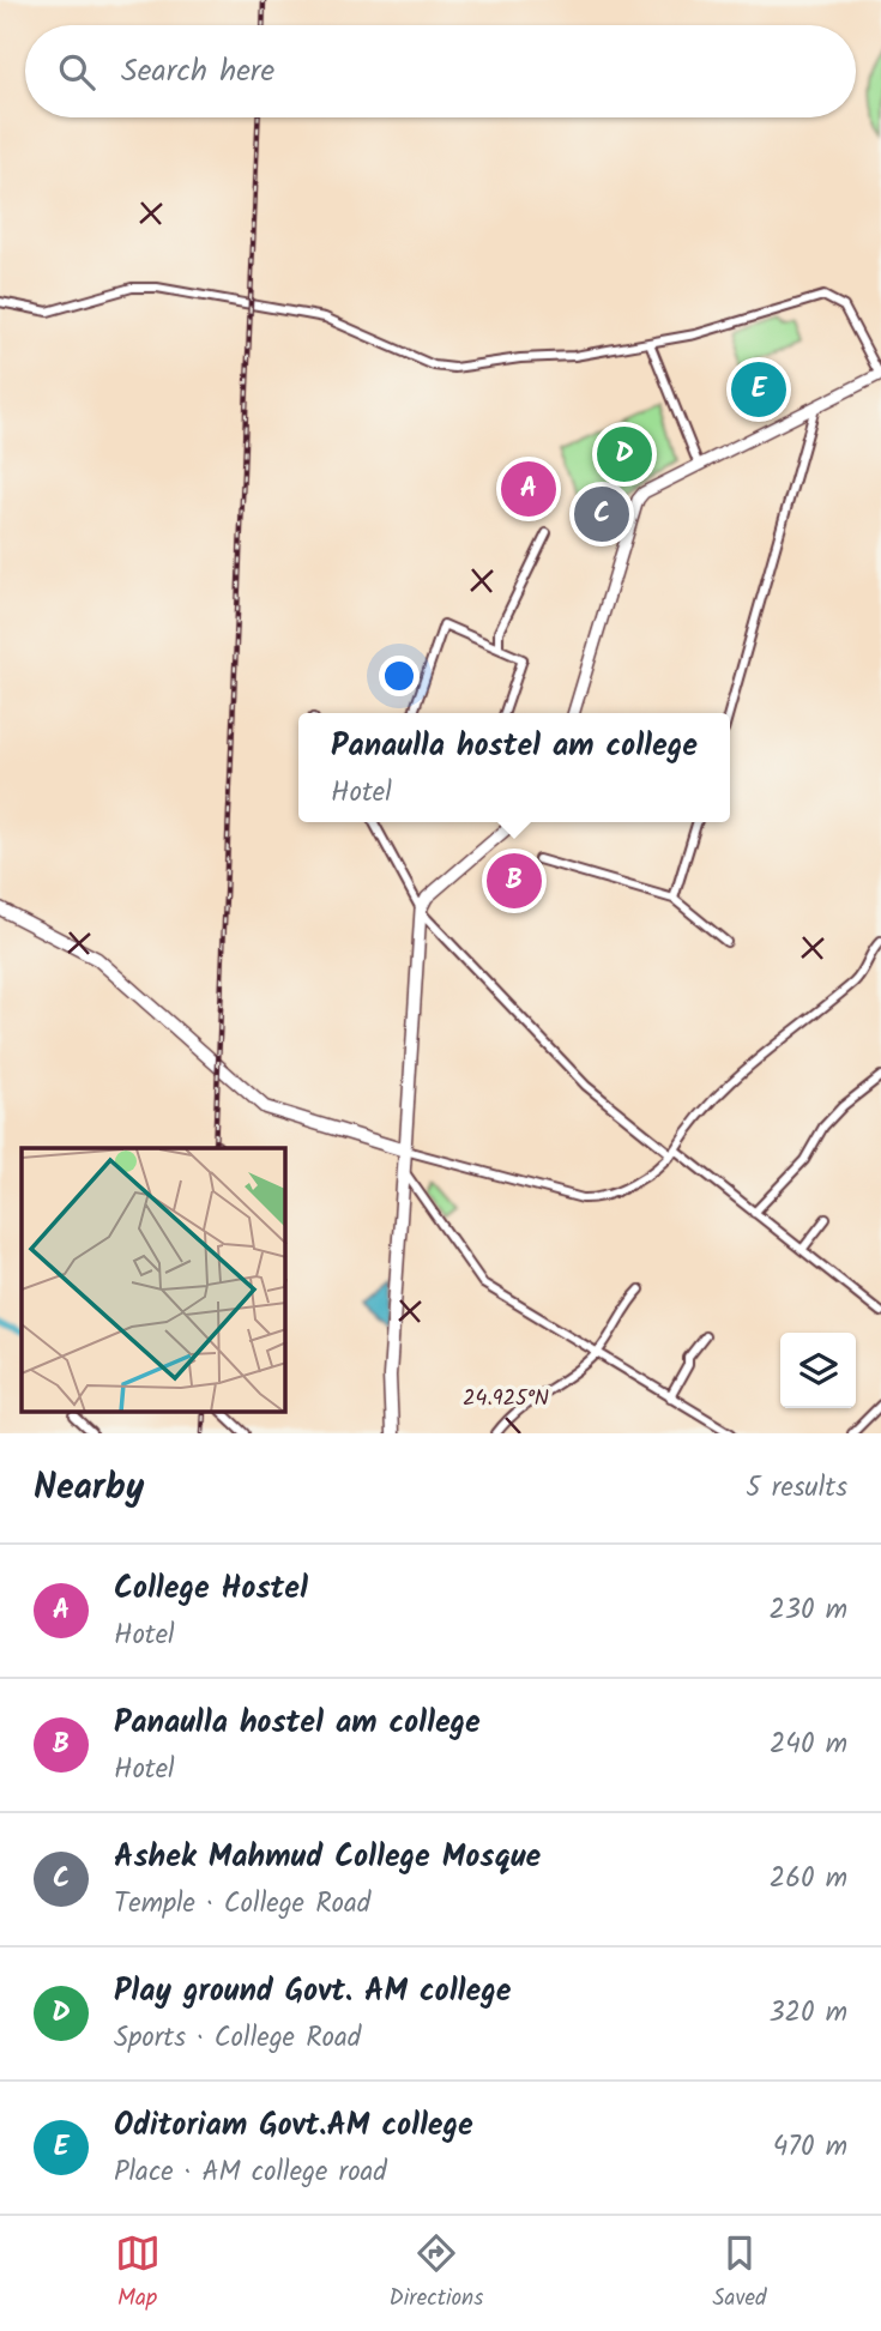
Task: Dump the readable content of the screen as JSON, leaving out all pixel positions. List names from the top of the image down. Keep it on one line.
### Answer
{"page":{"search":"Search here","pins":["E","D","A","C","B"],"popup":["Panaulla hostel am college","Hotel"],"heading":["Nearby","5 results"],"list":[{"mark":"A","name":"College Hostel","note":"Hotel","value":"230 m"},{"mark":"B","name":"Panaulla hostel am college","note":"Hotel","value":"240 m"},{"mark":"C","name":"Ashek Mahmud College Mosque","note":"Temple · College Road","value":"260 m"},{"mark":"D","name":"Play ground Govt. AM college","note":"Sports · College Road","value":"320 m"},{"mark":"E","name":"Oditoriam Govt.AM college","note":"Place · AM college road","value":"470 m"}],"nav":["Map","Directions","Saved"]},"coordinates":["24.925°N"]}
